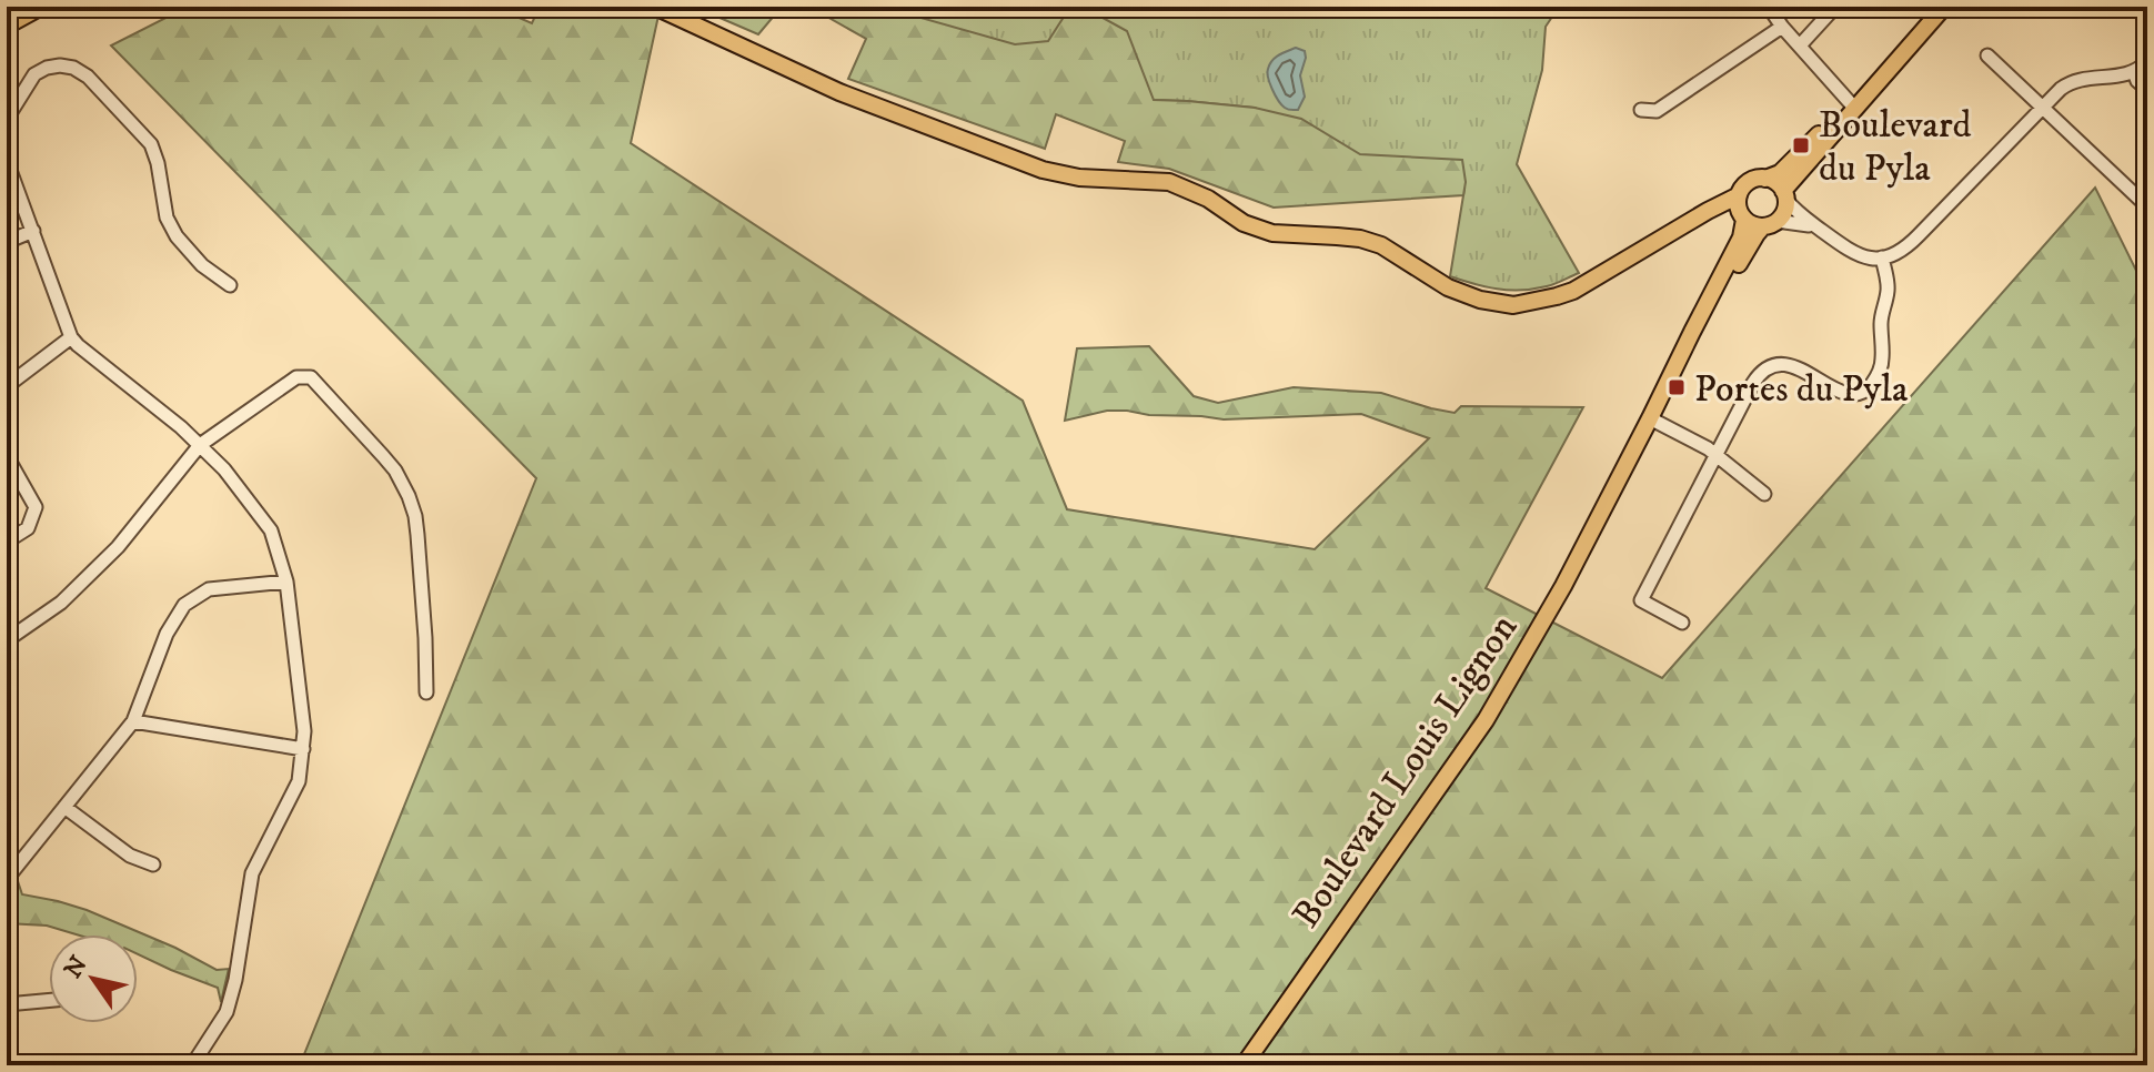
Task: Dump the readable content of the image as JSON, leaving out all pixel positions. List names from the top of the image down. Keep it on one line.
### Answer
{"streets":{"main road":["Boulevard Louis Lignon"]},"places":{"transit":["Boulevard du Pyla","Portes du Pyla"]},"north":"top left"}
